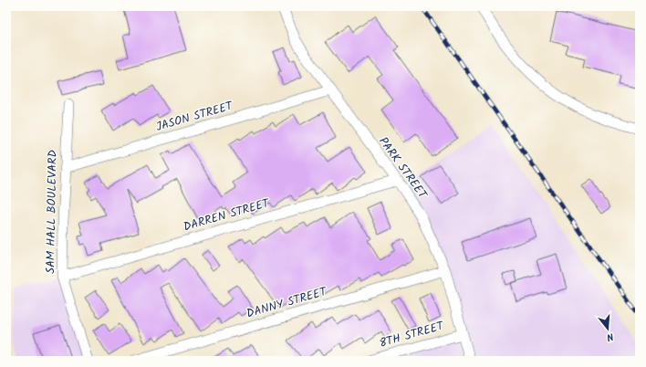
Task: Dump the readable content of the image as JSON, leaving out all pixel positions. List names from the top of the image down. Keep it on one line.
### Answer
{"streets":{"street":["JASON STREET","PARK STREET","SAM HALL BOULEVARD","DARREN STREET","DANNY STREET","8TH STREET"]},"crossings":[["JASON STREET","PARK STREET"],["JASON STREET","SAM HALL BOULEVARD"],["PARK STREET","DARREN STREET"],["PARK STREET","DANNY STREET"],["PARK STREET","8TH STREET"],["SAM HALL BOULEVARD","DARREN STREET"]],"north":"bottom"}
